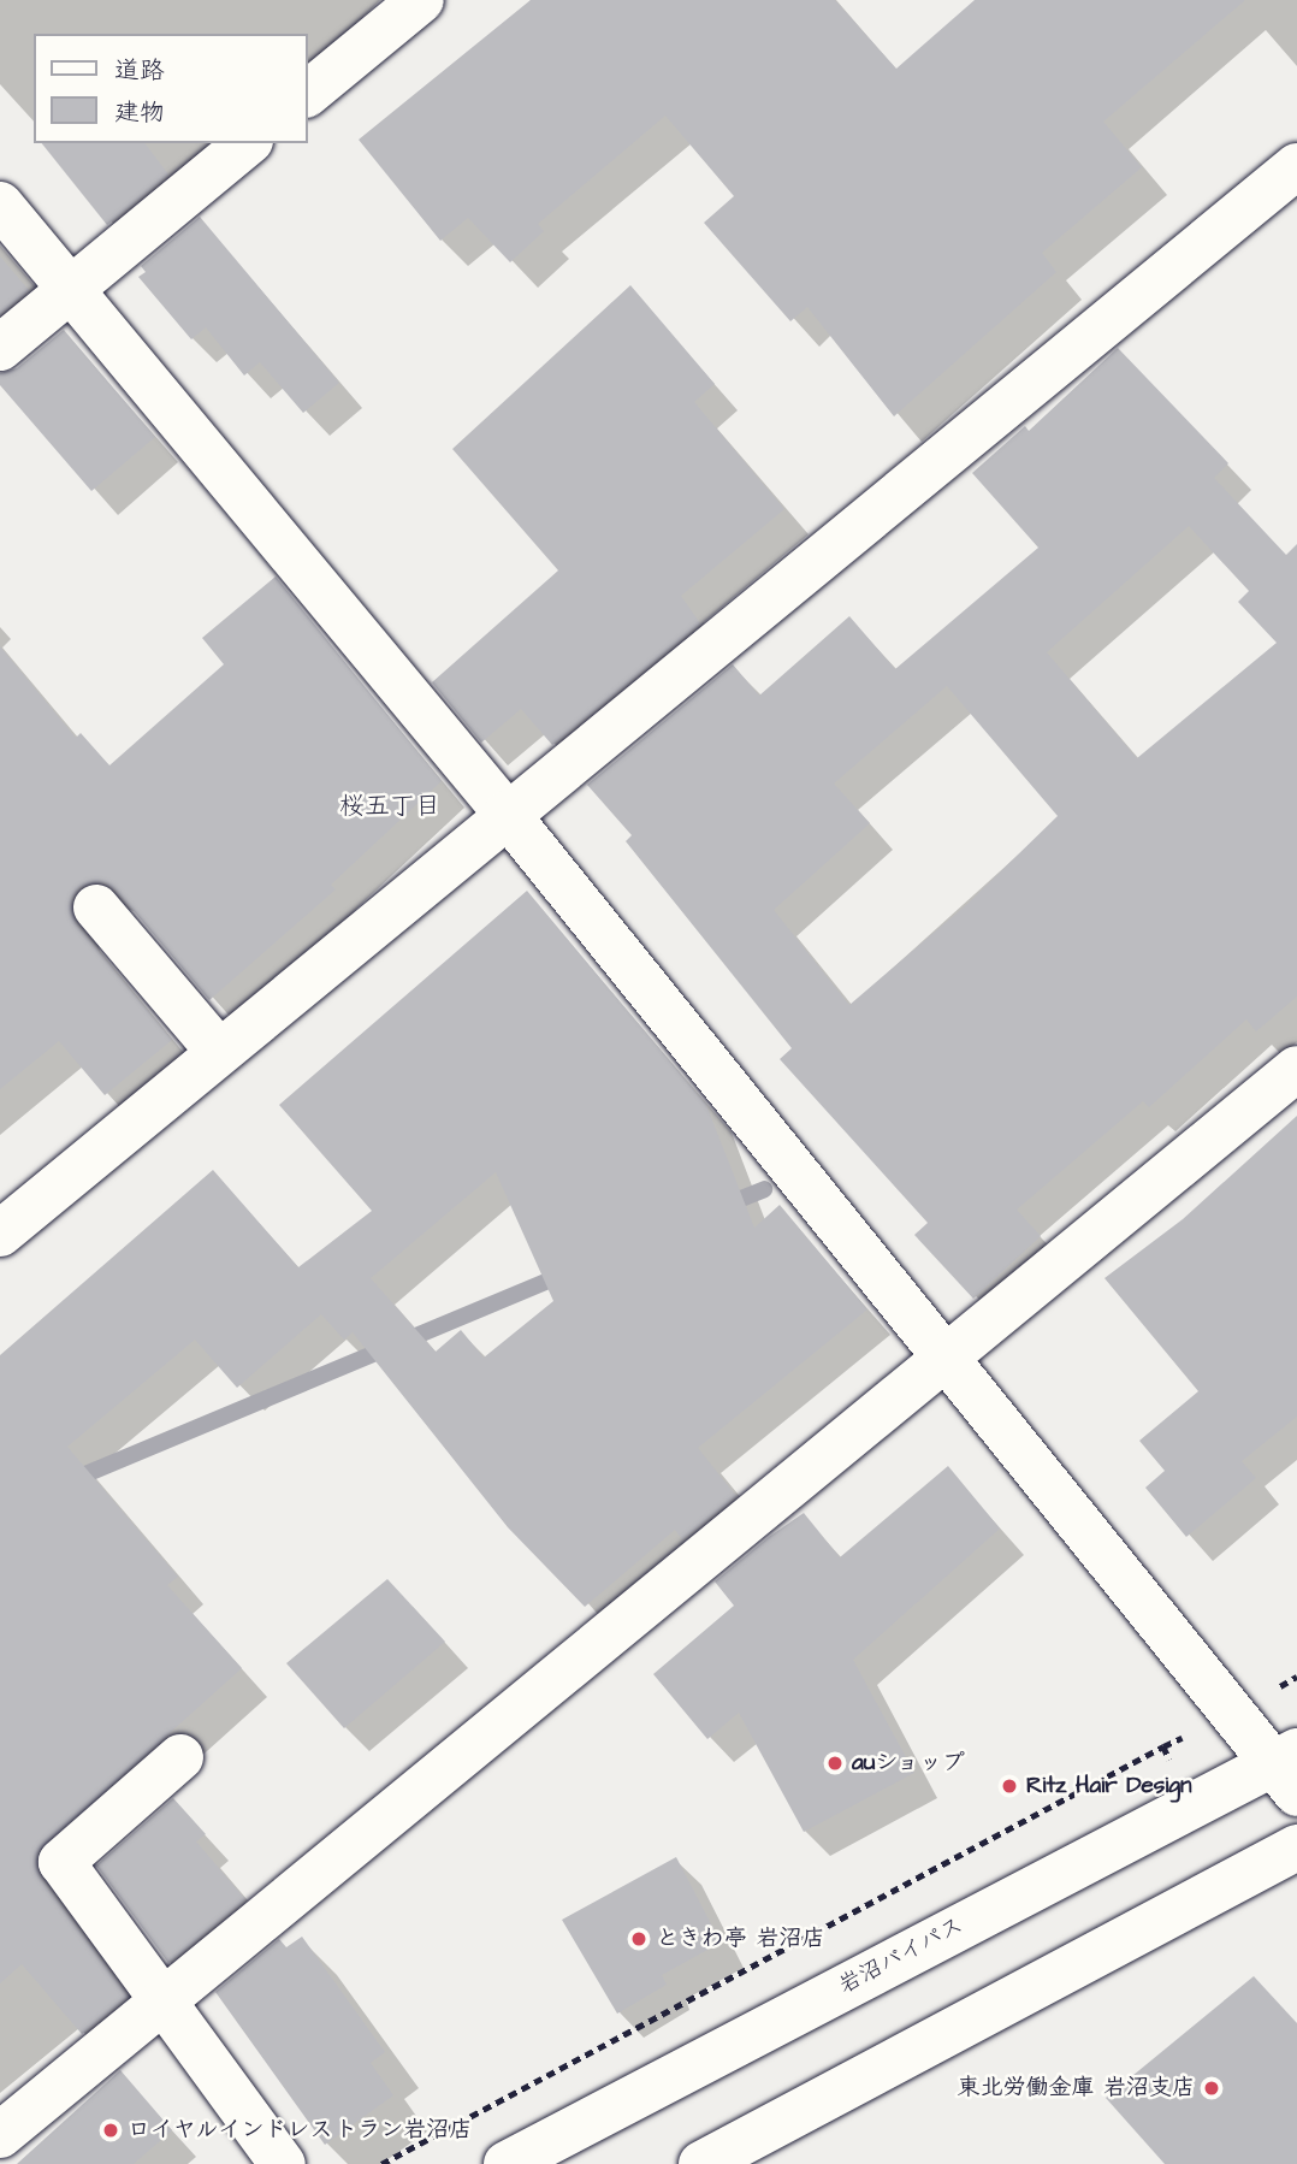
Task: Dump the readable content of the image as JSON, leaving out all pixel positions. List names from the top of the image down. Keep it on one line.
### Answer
{"streets":{"main road":["岩沼バイパス"]},"districts":["桜五丁目"],"places":["auショップ","Ritz Hair Design","ときわ亭 岩沼店","東北労働金庫 岩沼支店","ロイヤルインドレストラン岩沼店"],"legend":["道路","建物"]}
